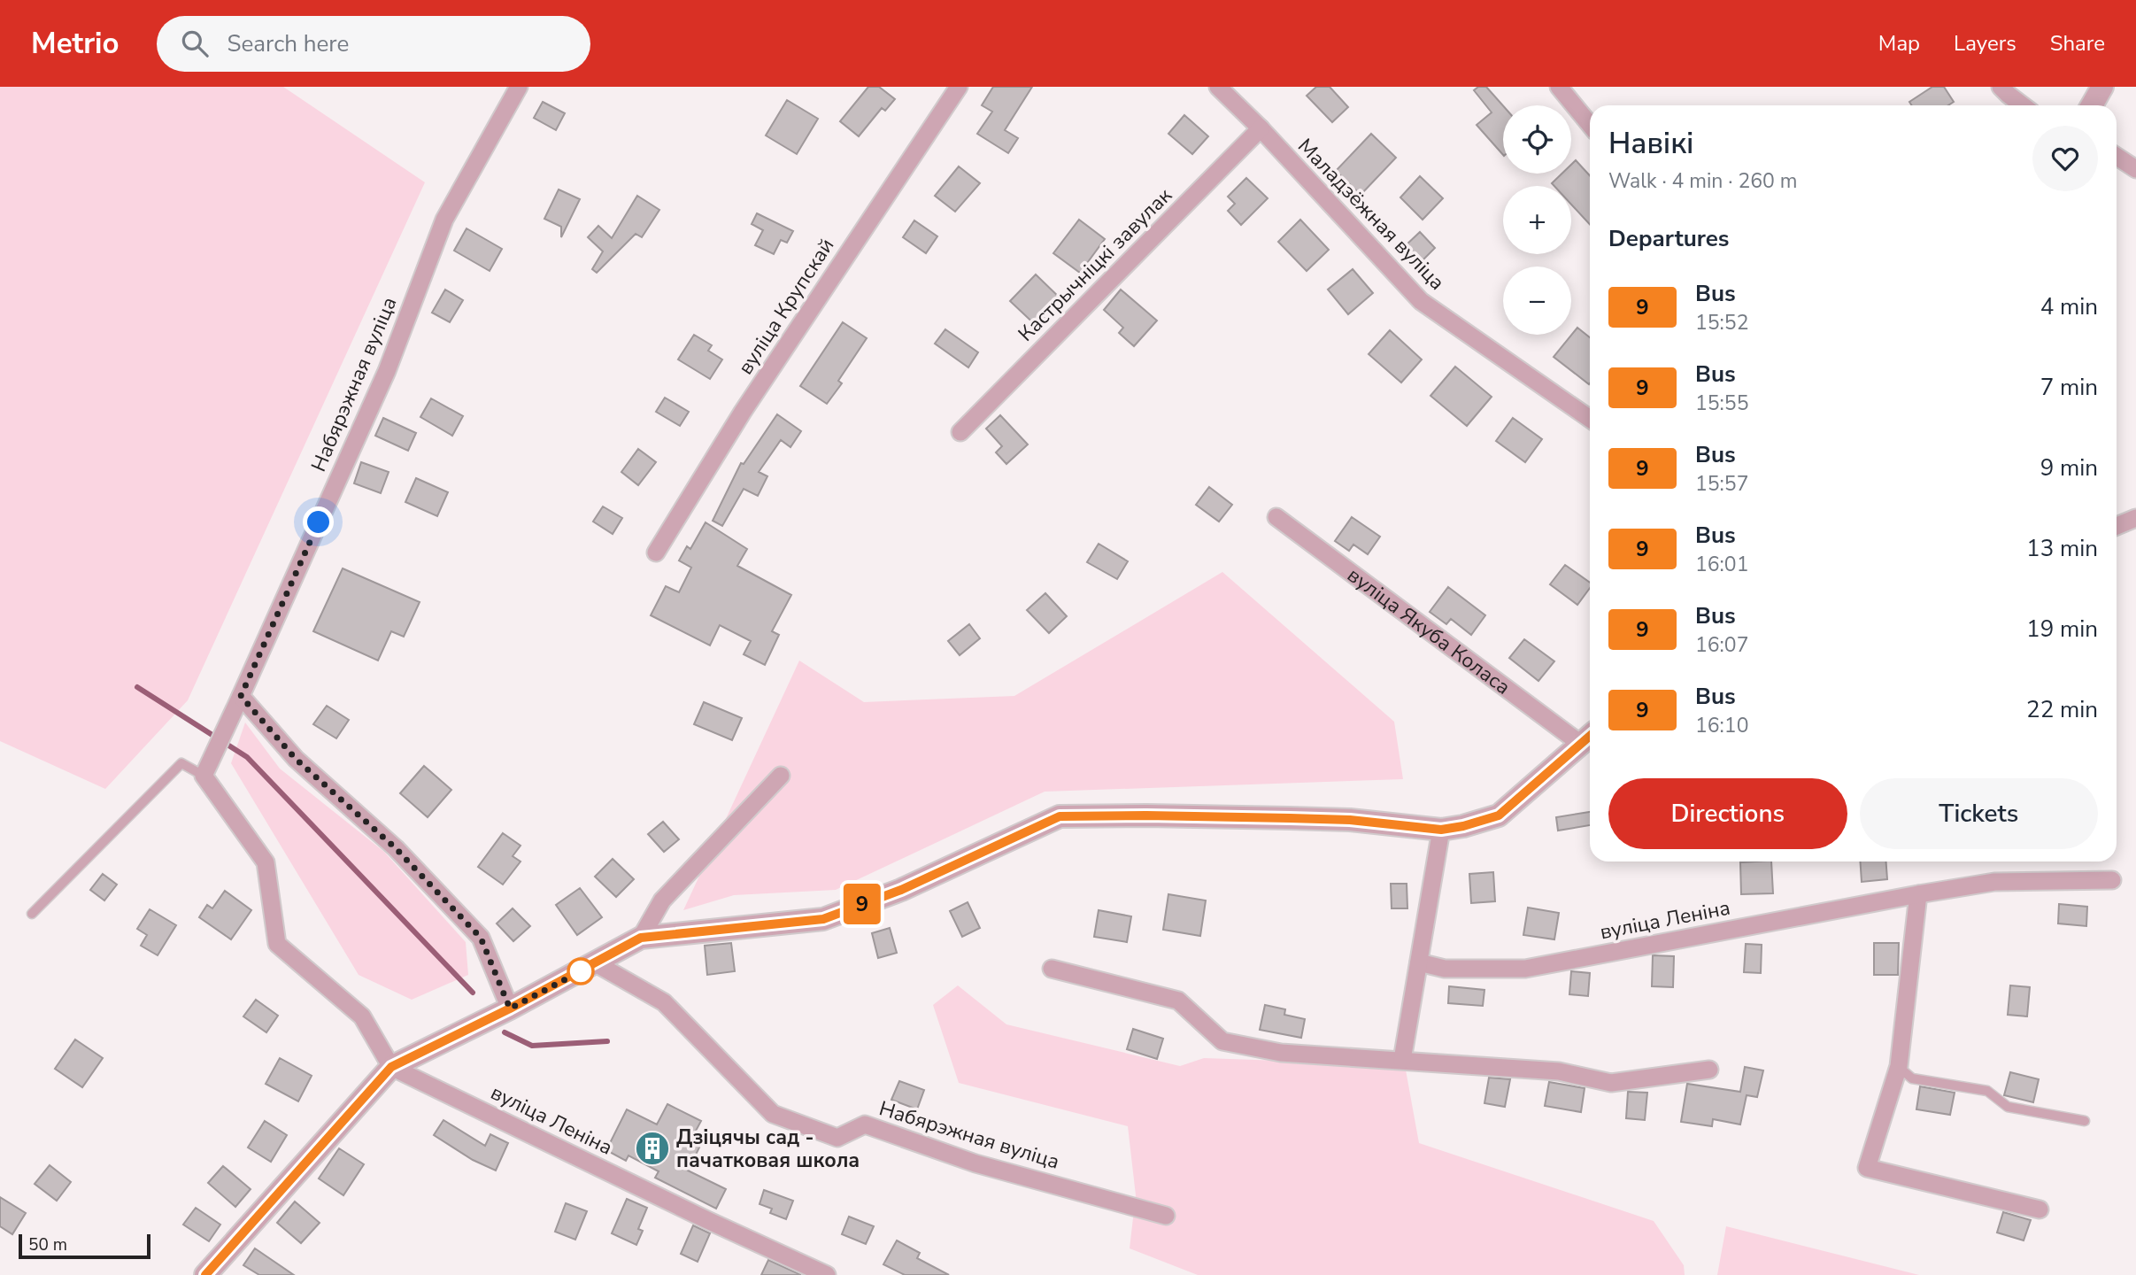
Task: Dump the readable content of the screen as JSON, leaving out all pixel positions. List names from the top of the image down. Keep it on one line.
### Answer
{"streets":{"street":["Маладзёжная вуліца","Кастрычніцкі завулак","вуліца Крупскай","Набярэжная вуліца","вуліца Якуба Коласа","вуліца Леніна"]},"crossings":[["Маладзёжная вуліца","Кастрычніцкі завулак"],["Набярэжная вуліца","вуліца Якуба Коласа"],["вуліца Якуба Коласа","вуліца Леніна"]],"places":{"building":["Дзіцячы сад - пачатковая школа"]},"lines":["bus line 9"],"scale_bar":"50 m","page":{"header":"Metrio","search":"Search here","nav":["Map","Layers","Share"],"on_map":"9","map_buttons":["+","−"],"heading":[["Навікі","Walk · 4 min · 260 m"],"Departures"],"list":[{"mark":"9","name":"Bus","note":"15:52","value":"4 min"},{"mark":"9","name":"Bus","note":"15:55","value":"7 min"},{"mark":"9","name":"Bus","note":"15:57","value":"9 min"},{"mark":"9","name":"Bus","note":"16:01","value":"13 min"},{"mark":"9","name":"Bus","note":"16:07","value":"19 min"},{"mark":"9","name":"Bus","note":"16:10","value":"22 min"}],"buttons":["Directions","Tickets"],"scale":"50 m"}}
